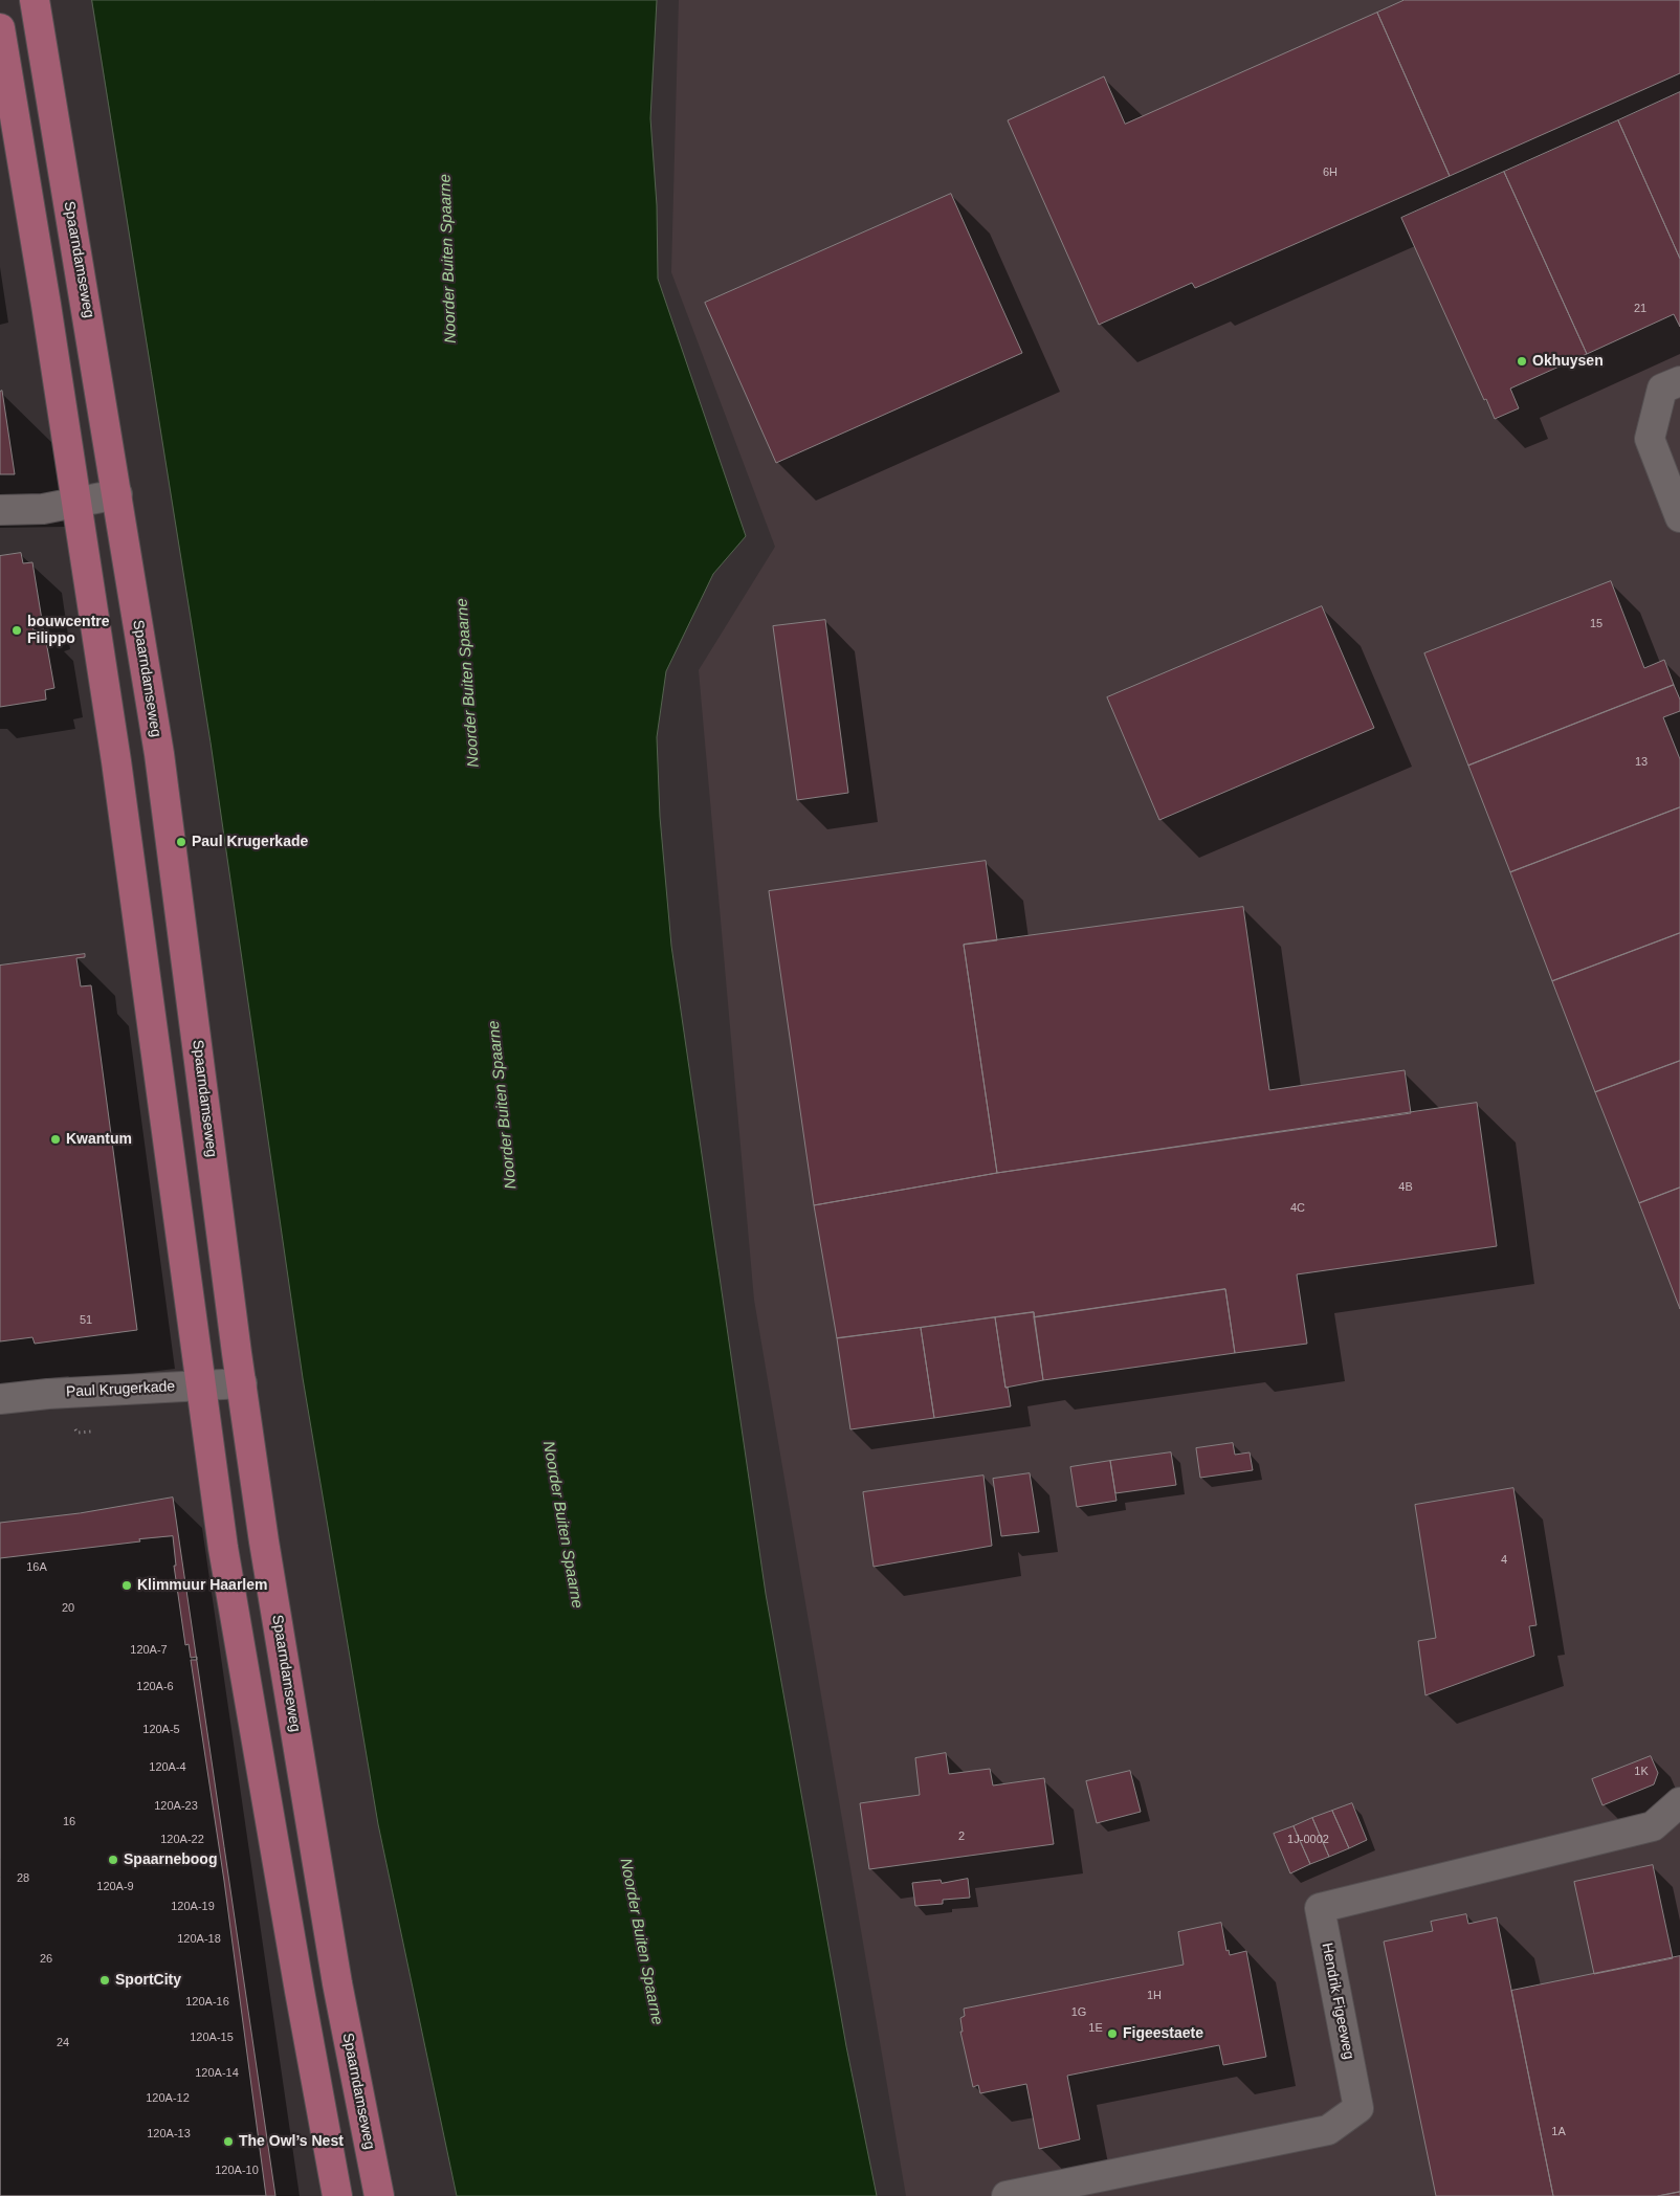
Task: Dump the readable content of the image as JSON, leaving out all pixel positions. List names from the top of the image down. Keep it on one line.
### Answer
{"streets":{"main road":["Spaarndamseweg"],"street":["Paul Krugerkade","Hendrik Figeeweg"]},"crossings":[["Spaarndamseweg","Paul Krugerkade"]],"water":["Noorder Buiten Spaarne"],"places":["Okhuysen","bouwcentre Filippo","Paul Krugerkade","Kwantum","Klimmuur Haarlem","Spaarneboog","SportCity","Figeestaete","The Owl’s Nest"],"house_numbers":["6H","21","15","13","4B","4C","51","4","16A","20","120A-7","120A-6","120A-5","120A-4","1K","120A-23","16","2","120A-22","1J-0002","28","120A-9","120A-19","120A-18","26","1H","120A-16","1G","1E","120A-15","24","120A-14","120A-12","1A","120A-13","120A-10"]}
